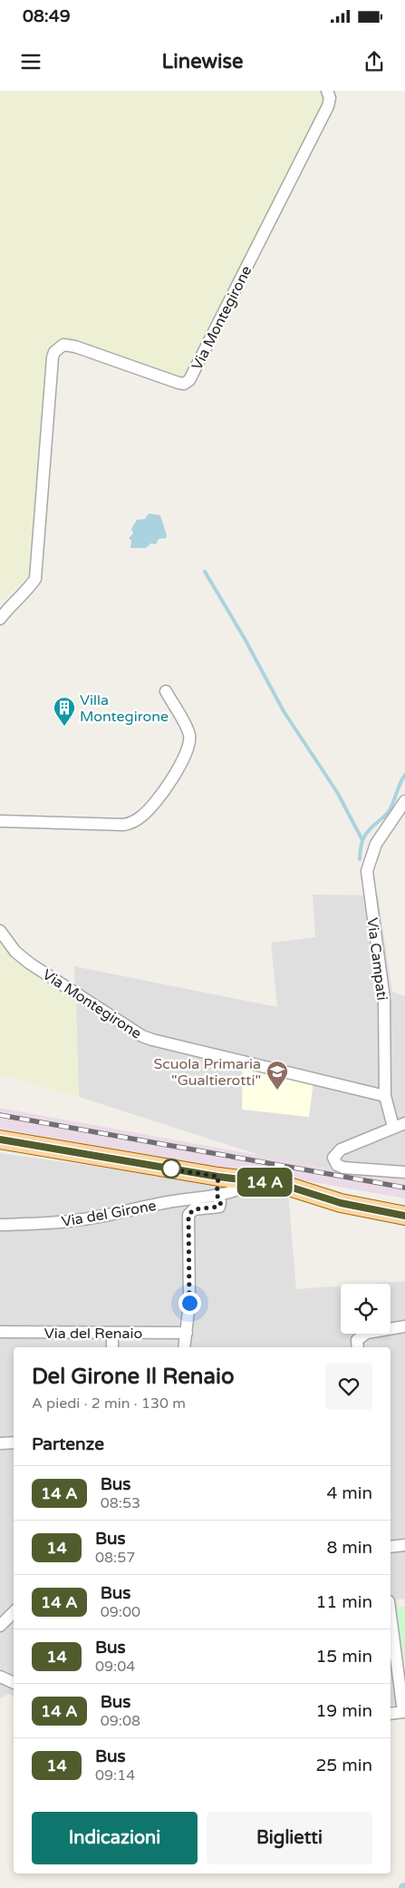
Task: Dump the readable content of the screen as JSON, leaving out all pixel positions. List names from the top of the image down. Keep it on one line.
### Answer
{"streets":{"street":["Via Montegirone","Via Campati","Via del Girone","Via del Renaio"]},"crossings":[["Via Montegirone","Via Campati"]],"places":{"building":["Villa Montegirone"],"school or university":["Scuola Primaria \"Gualtierotti\""]},"page":{"status":"08:49","header":"Linewise","on_map":"14 A","heading":[["Del Girone Il Renaio","A piedi · 2 min · 130 m"],"Partenze"],"list":[{"mark":"14 A","name":"Bus","note":"08:53","value":"4 min"},{"mark":"14","name":"Bus","note":"08:57","value":"8 min"},{"mark":"14 A","name":"Bus","note":"09:00","value":"11 min"},{"mark":"14","name":"Bus","note":"09:04","value":"15 min"},{"mark":"14 A","name":"Bus","note":"09:08","value":"19 min"},{"mark":"14","name":"Bus","note":"09:14","value":"25 min"}],"buttons":["Indicazioni","Biglietti"]}}
